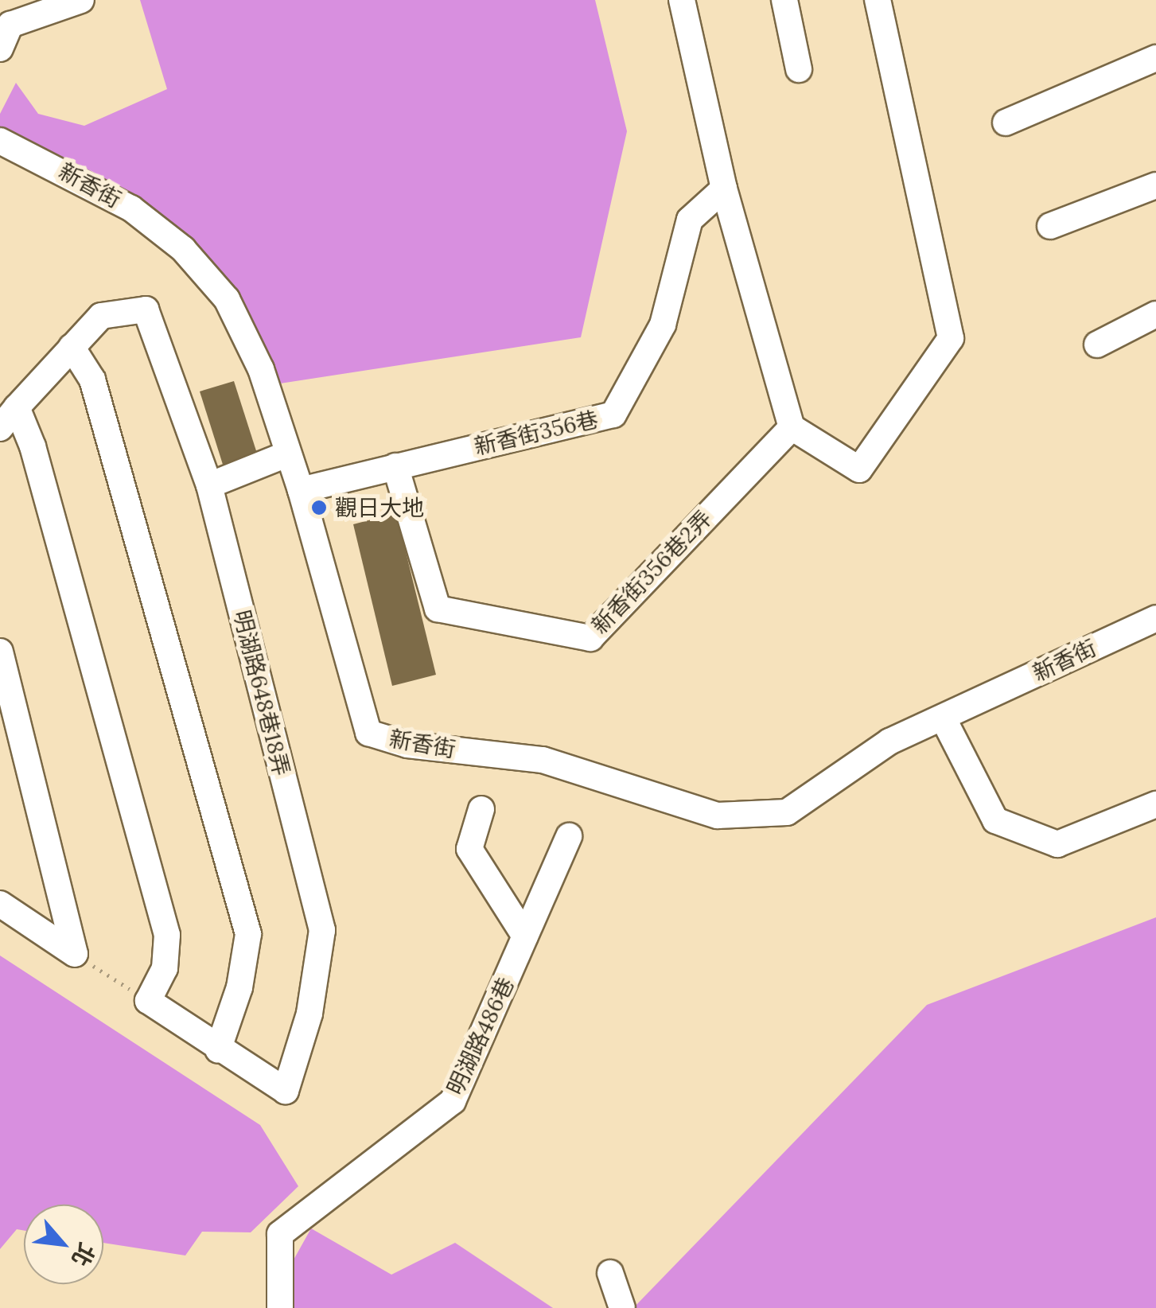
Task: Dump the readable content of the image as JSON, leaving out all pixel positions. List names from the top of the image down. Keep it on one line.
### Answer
{"streets":{"street":["新香街","新香街356巷","新香街356巷2弄","明湖路648巷18弄","明湖路486巷"]},"crossings":[["新香街","新香街356巷"],["新香街356巷","新香街356巷2弄"]],"places":["觀日大地"],"north":"bottom right"}
